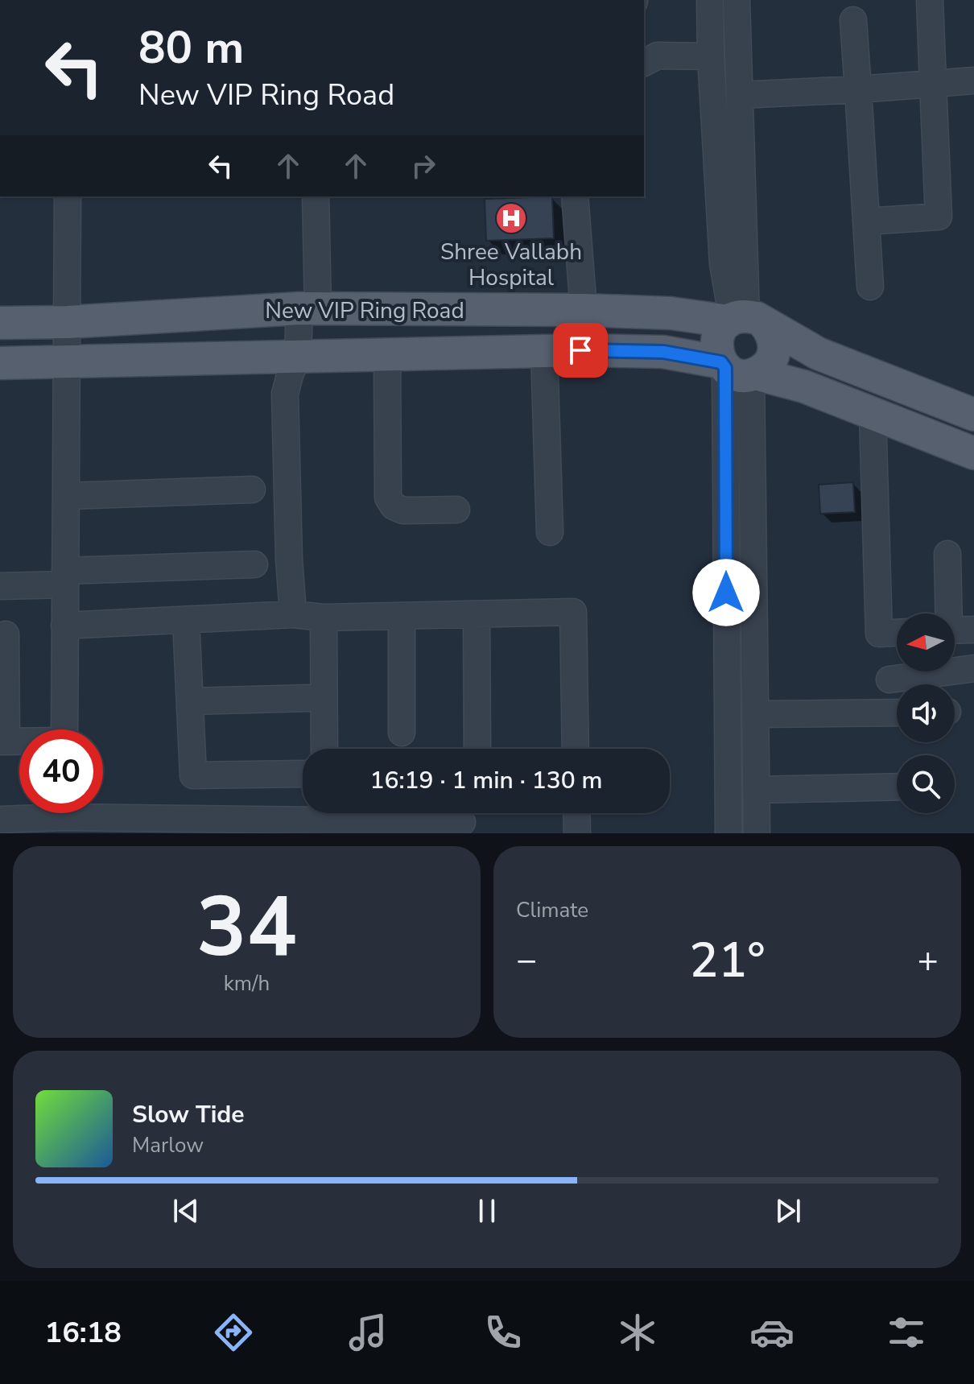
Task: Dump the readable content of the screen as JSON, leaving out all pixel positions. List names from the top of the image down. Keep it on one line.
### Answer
{"streets":{"main road":["New VIP Ring Road"]},"places":{"hospital":["Shree Vallabh Hospital"]},"north":"left","page":{"turn":["80 m","New VIP Ring Road"],"limit":"40","trip":"16:19 · 1 min · 130 m","tile":[["34","km/h"],"Climate"],"heat":["−","21°","+"],"song":["Slow Tide","Marlow"],"tabs":"16:18"}}
